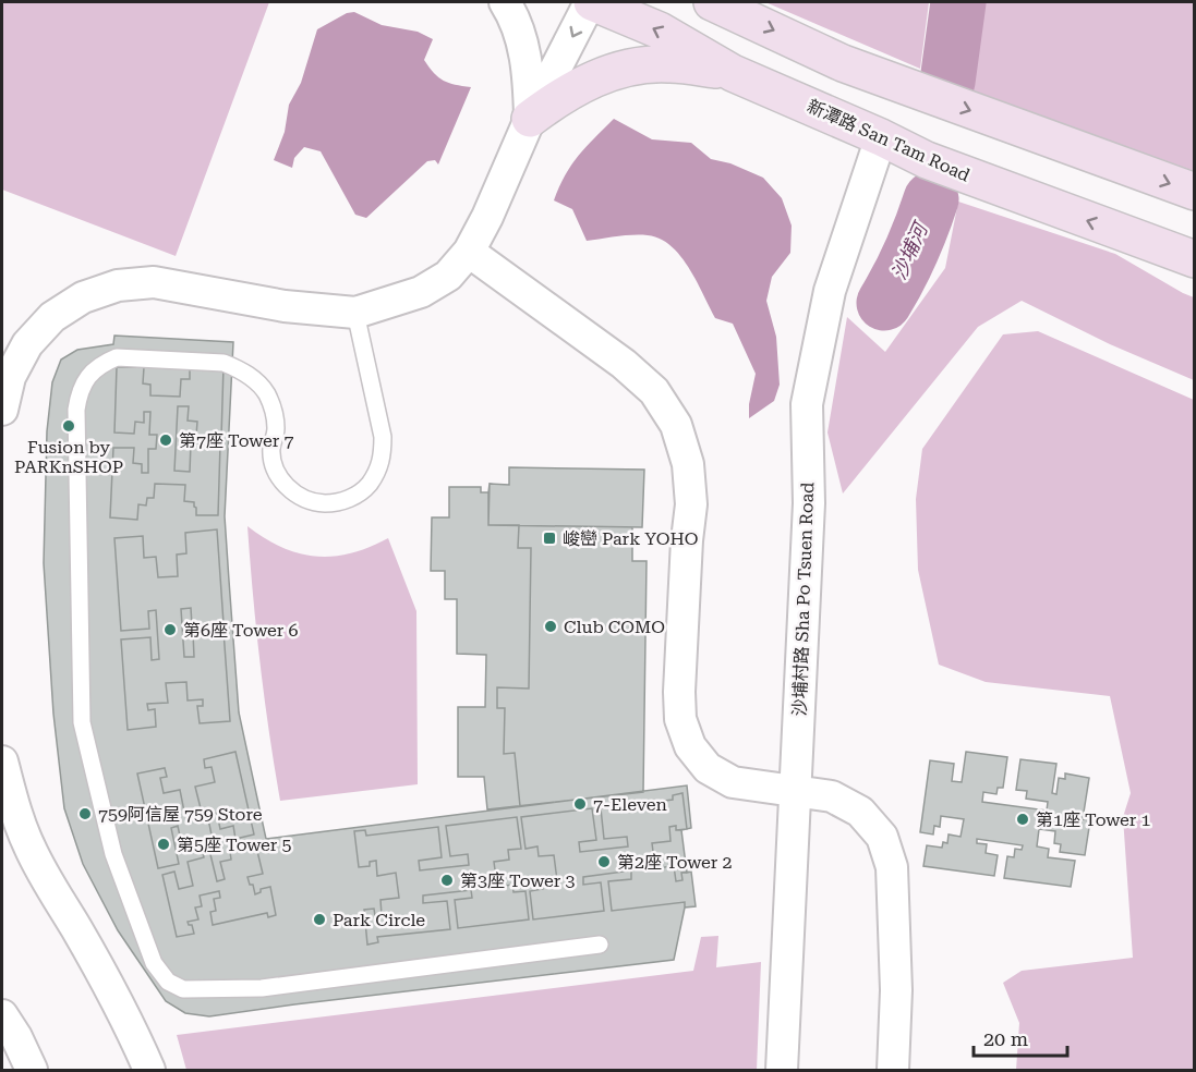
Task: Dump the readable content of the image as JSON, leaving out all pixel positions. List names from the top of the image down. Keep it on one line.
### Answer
{"streets":{"street":["新潭路 San Tam Road","沙埔村路 Sha Po Tsuen Road"]},"crossings":[["新潭路 San Tam Road","沙埔村路 Sha Po Tsuen Road"]],"water":["沙埔河"],"places":{"other":["Fusion by PARKnSHOP","第7座 Tower 7","Club COMO","第6座 Tower 6","7-Eleven","759阿信屋 759 Store","第1座 Tower 1","第5座 Tower 5","第2座 Tower 2","第3座 Tower 3","Park Circle"],"transit":["峻巒 Park YOHO"]},"scale_bar":"20 m"}
